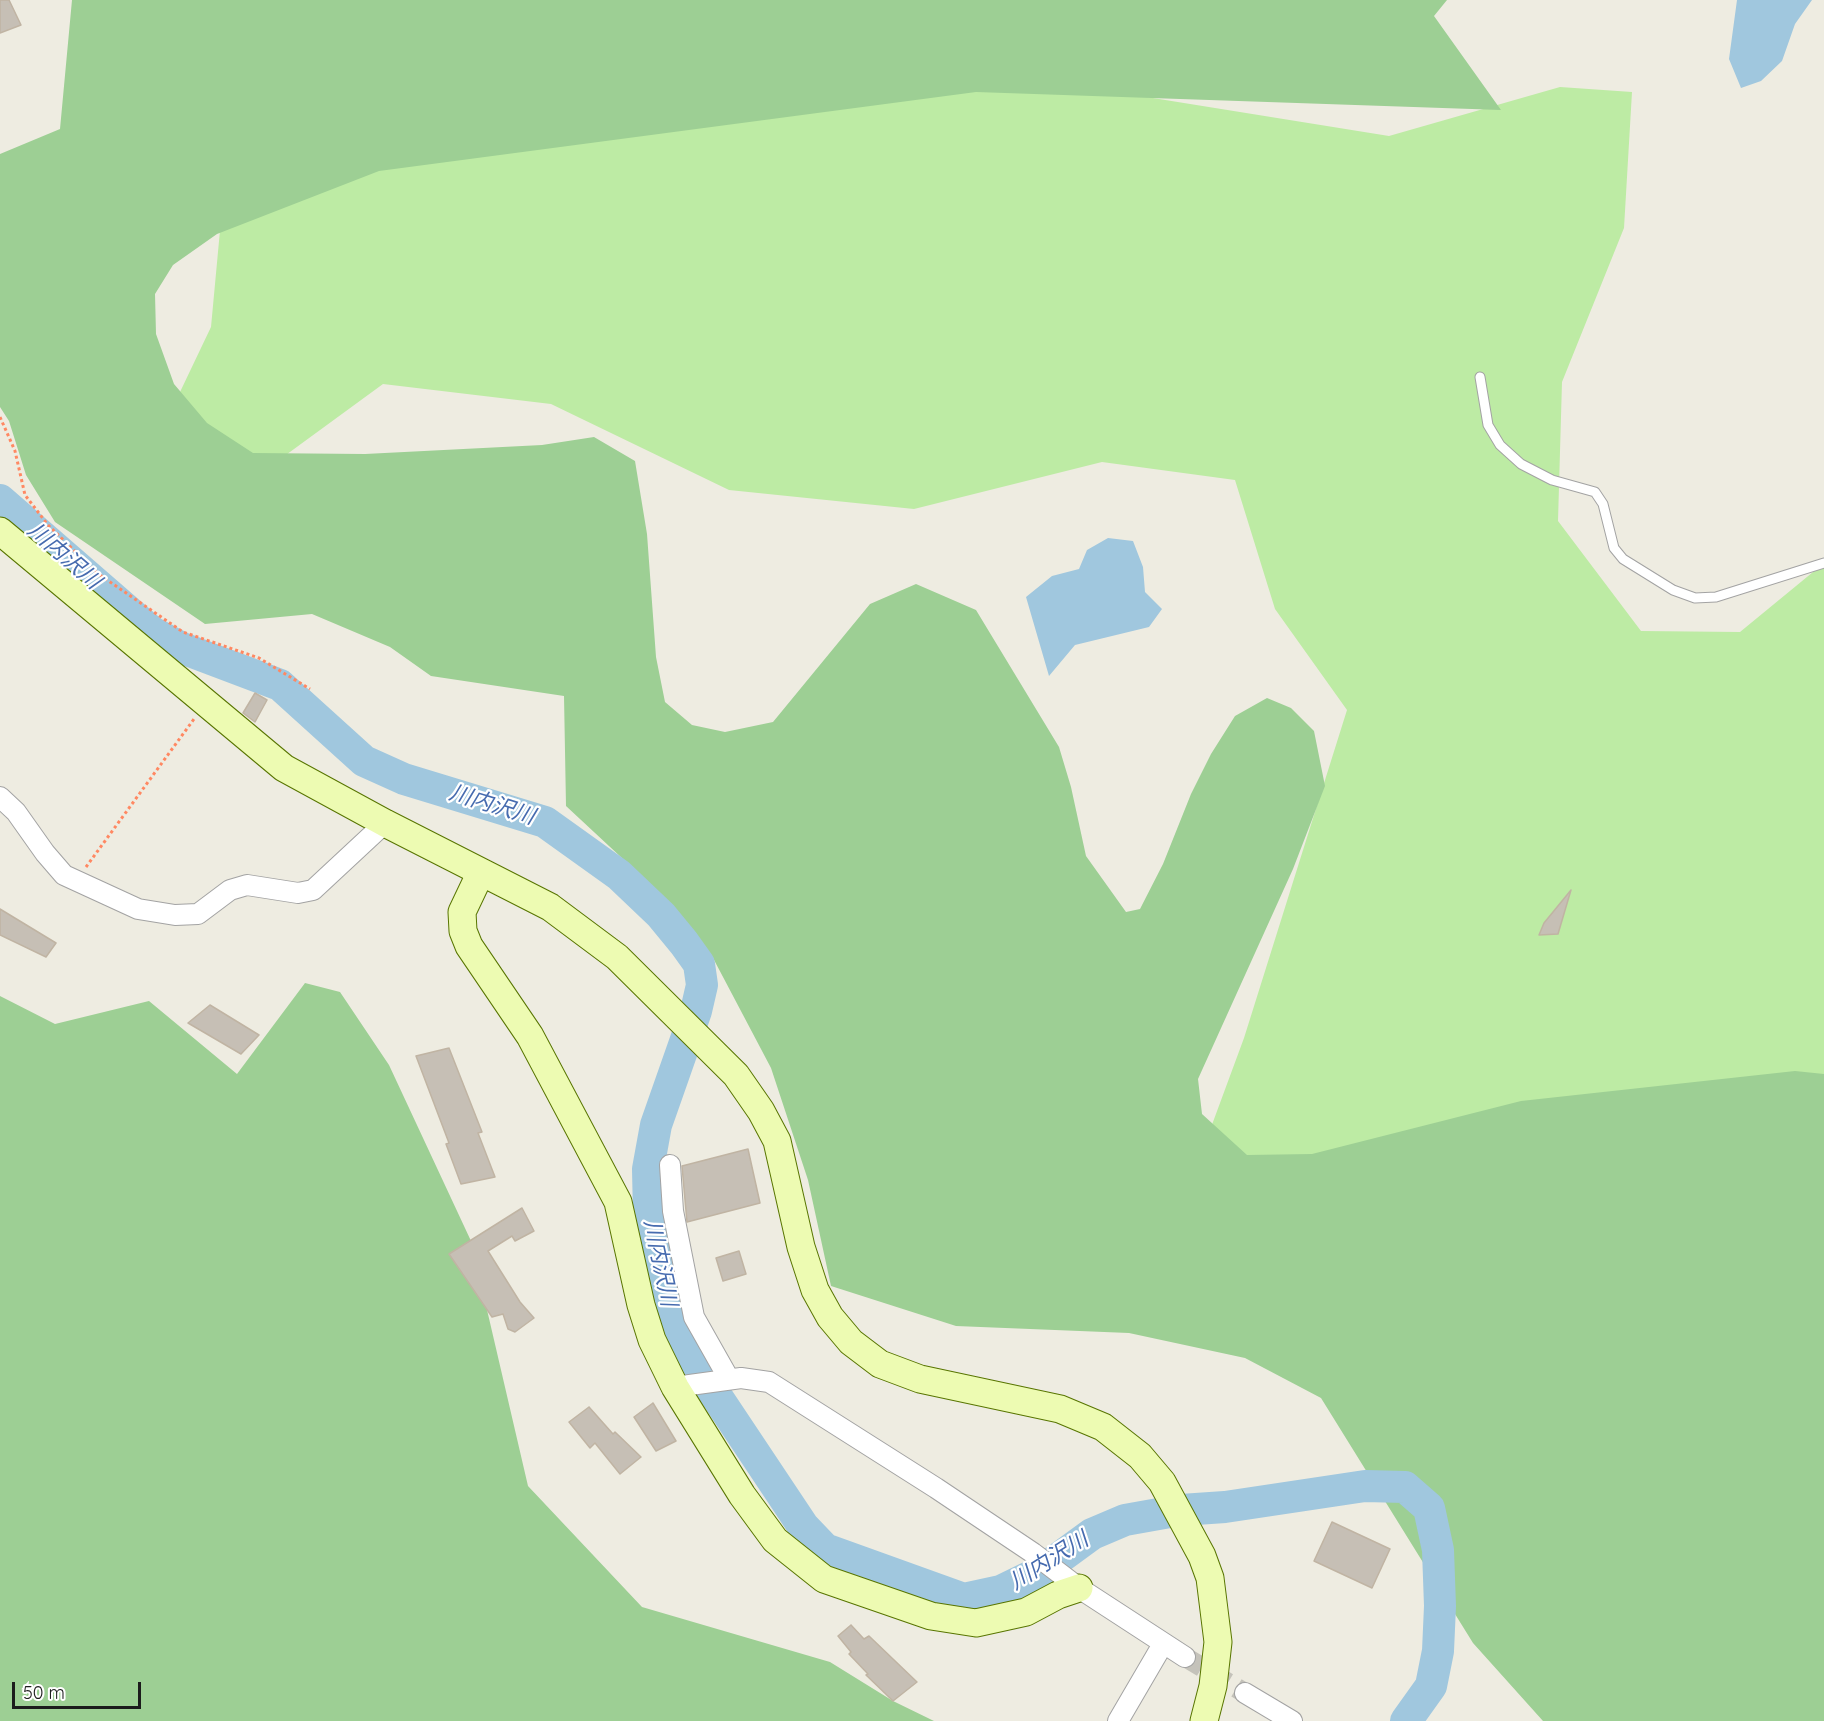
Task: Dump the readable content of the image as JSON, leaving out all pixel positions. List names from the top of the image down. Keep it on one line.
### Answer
{"water":["川内沢川"],"scale_bar":"50 m"}
